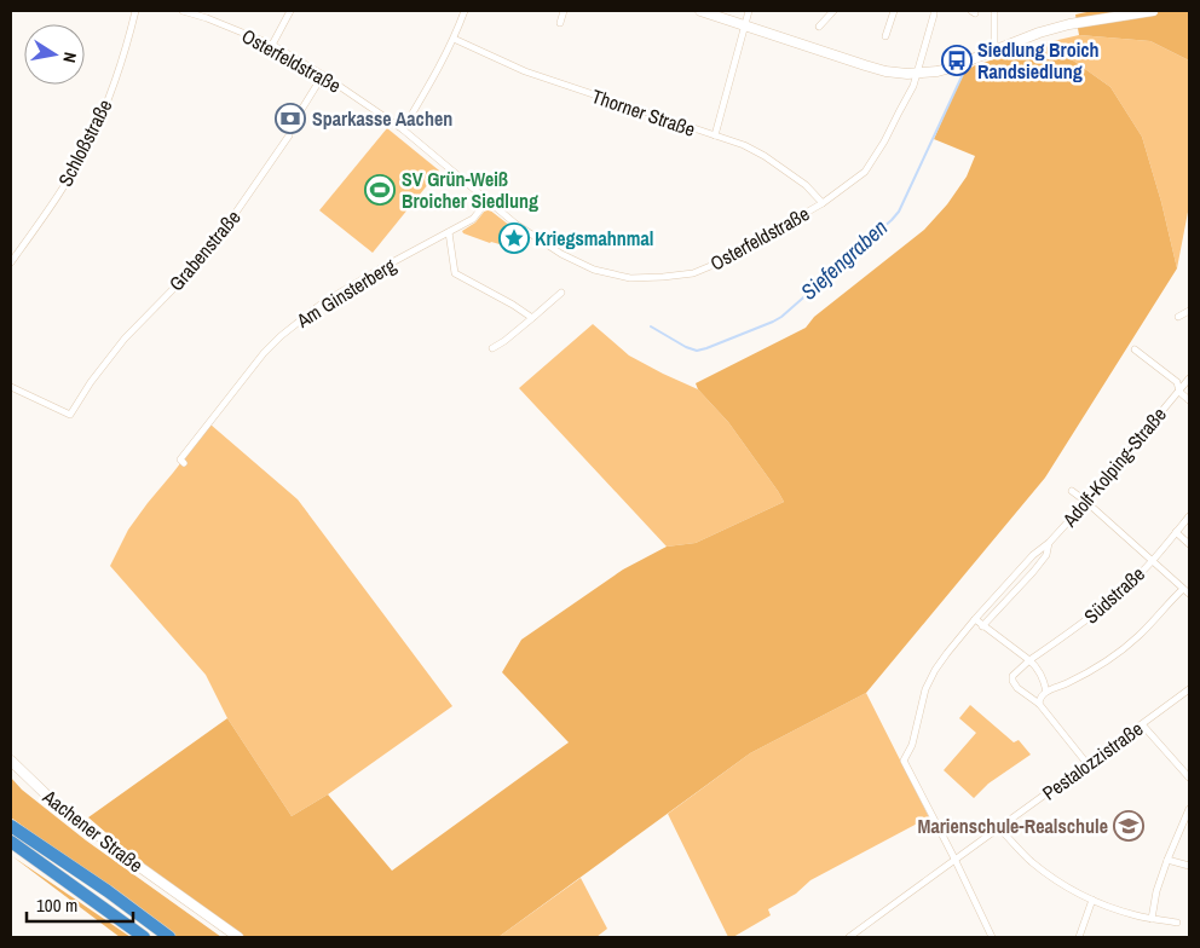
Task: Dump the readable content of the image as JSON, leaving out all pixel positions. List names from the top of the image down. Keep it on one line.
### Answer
{"streets":{"street":["Osterfeldstraße","Thorner Straße","Schloßstraße","Grabenstraße","Am Ginsterberg","Adolf-Kolping-Straße","Südstraße","Pestalozzistraße","Aachener Straße"]},"crossings":[["Osterfeldstraße","Thorner Straße"],["Osterfeldstraße","Grabenstraße"],["Osterfeldstraße","Am Ginsterberg"],["Adolf-Kolping-Straße","Pestalozzistraße"]],"water":["Siefengraben"],"places":{"bus stop":["Siedlung Broich Randsiedlung"],"bank":["Sparkasse Aachen"],"sports":["SV Grün-Weiß Broicher Siedlung"],"place":["Kriegsmahnmal"],"school or university":["Marienschule-Realschule"]},"scale_bar":"100 m","north":"right"}
